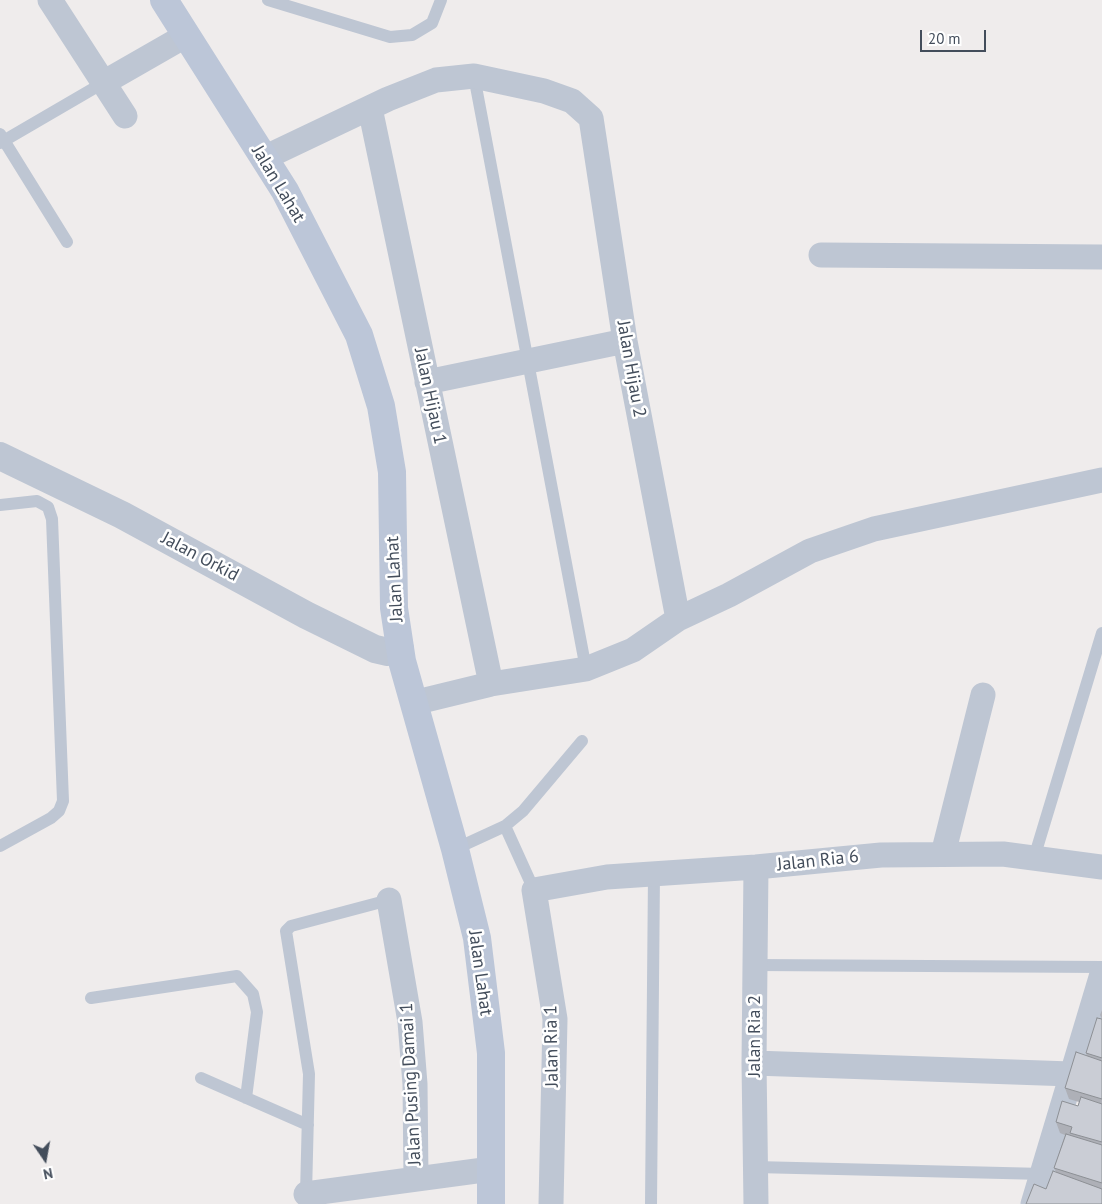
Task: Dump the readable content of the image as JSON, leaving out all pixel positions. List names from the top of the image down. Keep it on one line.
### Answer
{"streets":{"main road":["Jalan Lahat"],"street":["Jalan Hijau 2","Jalan Hijau 1","Jalan Orkid","Jalan Ria 6","Jalan Ria 2","Jalan Ria 1","Jalan Pusing Damai 1"]},"crossings":[["Jalan Lahat","Jalan Orkid"],["Jalan Ria 6","Jalan Ria 2"],["Jalan Ria 6","Jalan Ria 1"]],"scale_bar":"20 m","north":"bottom"}
